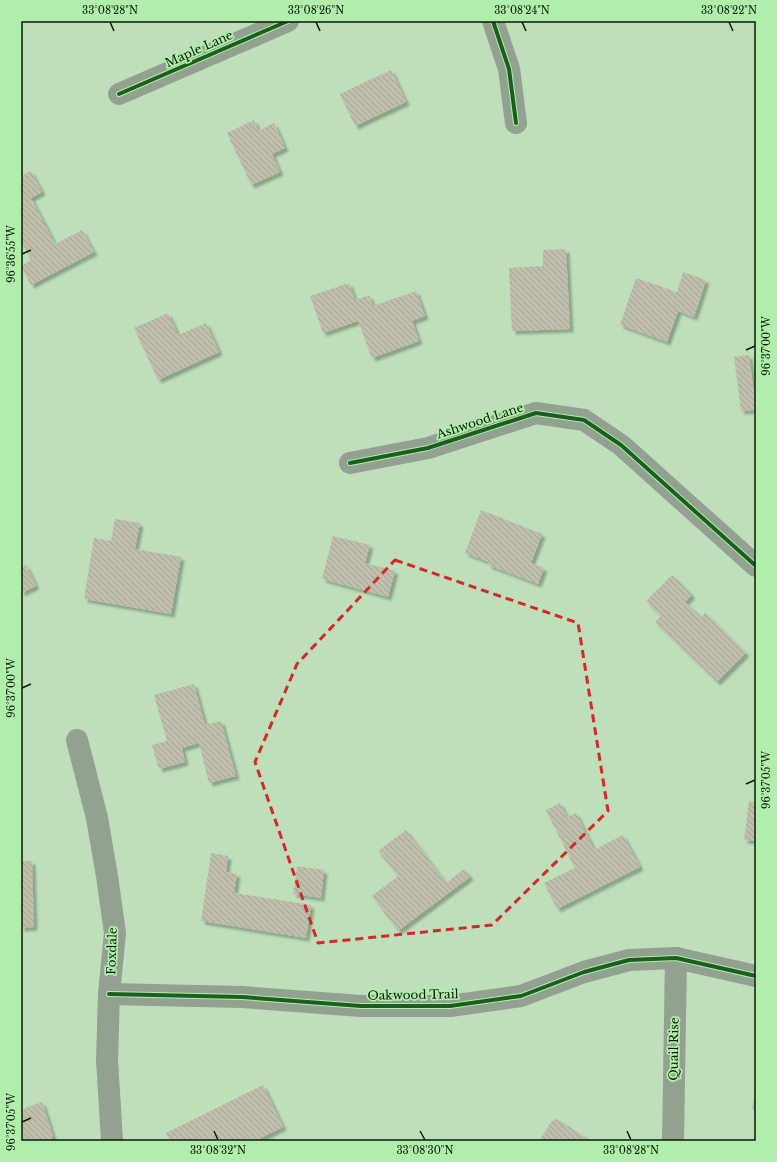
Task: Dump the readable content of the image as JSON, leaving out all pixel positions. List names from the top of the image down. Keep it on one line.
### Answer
{"streets":{"street":["Maple Lane","Ashwood Lane","Foxdale","Oakwood Trail","Quail Rise"]},"crossings":[["Foxdale","Oakwood Trail"],["Oakwood Trail","Quail Rise"]],"coordinates":["33°08'28\"N","33°08'26\"N","33°08'24\"N","33°08'22\"N","96°36'55\"W","96°37'00\"W","96°37'05\"W","33°08'32\"N","33°08'30\"N"]}
